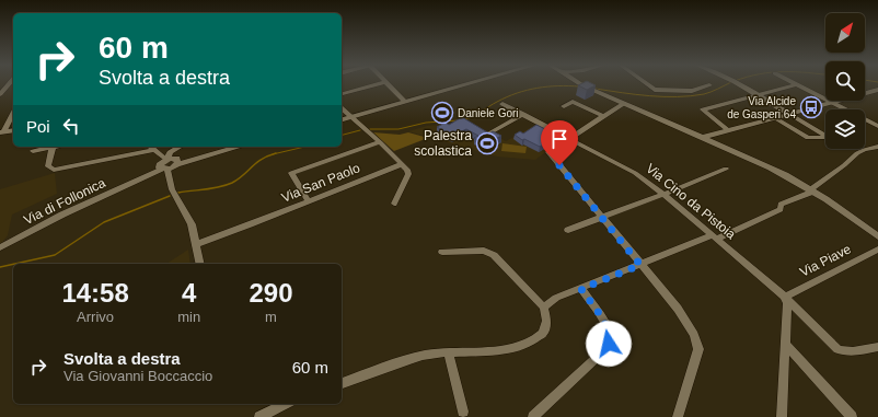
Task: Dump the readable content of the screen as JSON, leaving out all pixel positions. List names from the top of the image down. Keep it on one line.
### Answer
{"streets":{"street":["Via San Paolo","Via di Follonica","Via Cino da Pistoia","Via Piave"]},"crossings":[["Via Cino da Pistoia","Via Piave"]],"places":{"bus stop":["Via Alcide de Gasperi 64"],"sports":["Daniele Gori","Palestra scolastica"]},"north":"top right","page":{"turn":["60 m","Svolta a destra"],"then":"Poi","eta":["14:58","Arrivo","4","min","290","m"],"list":[{"name":"Svolta a destra","note":"Via Giovanni Boccaccio","value":"60 m"}]}}
